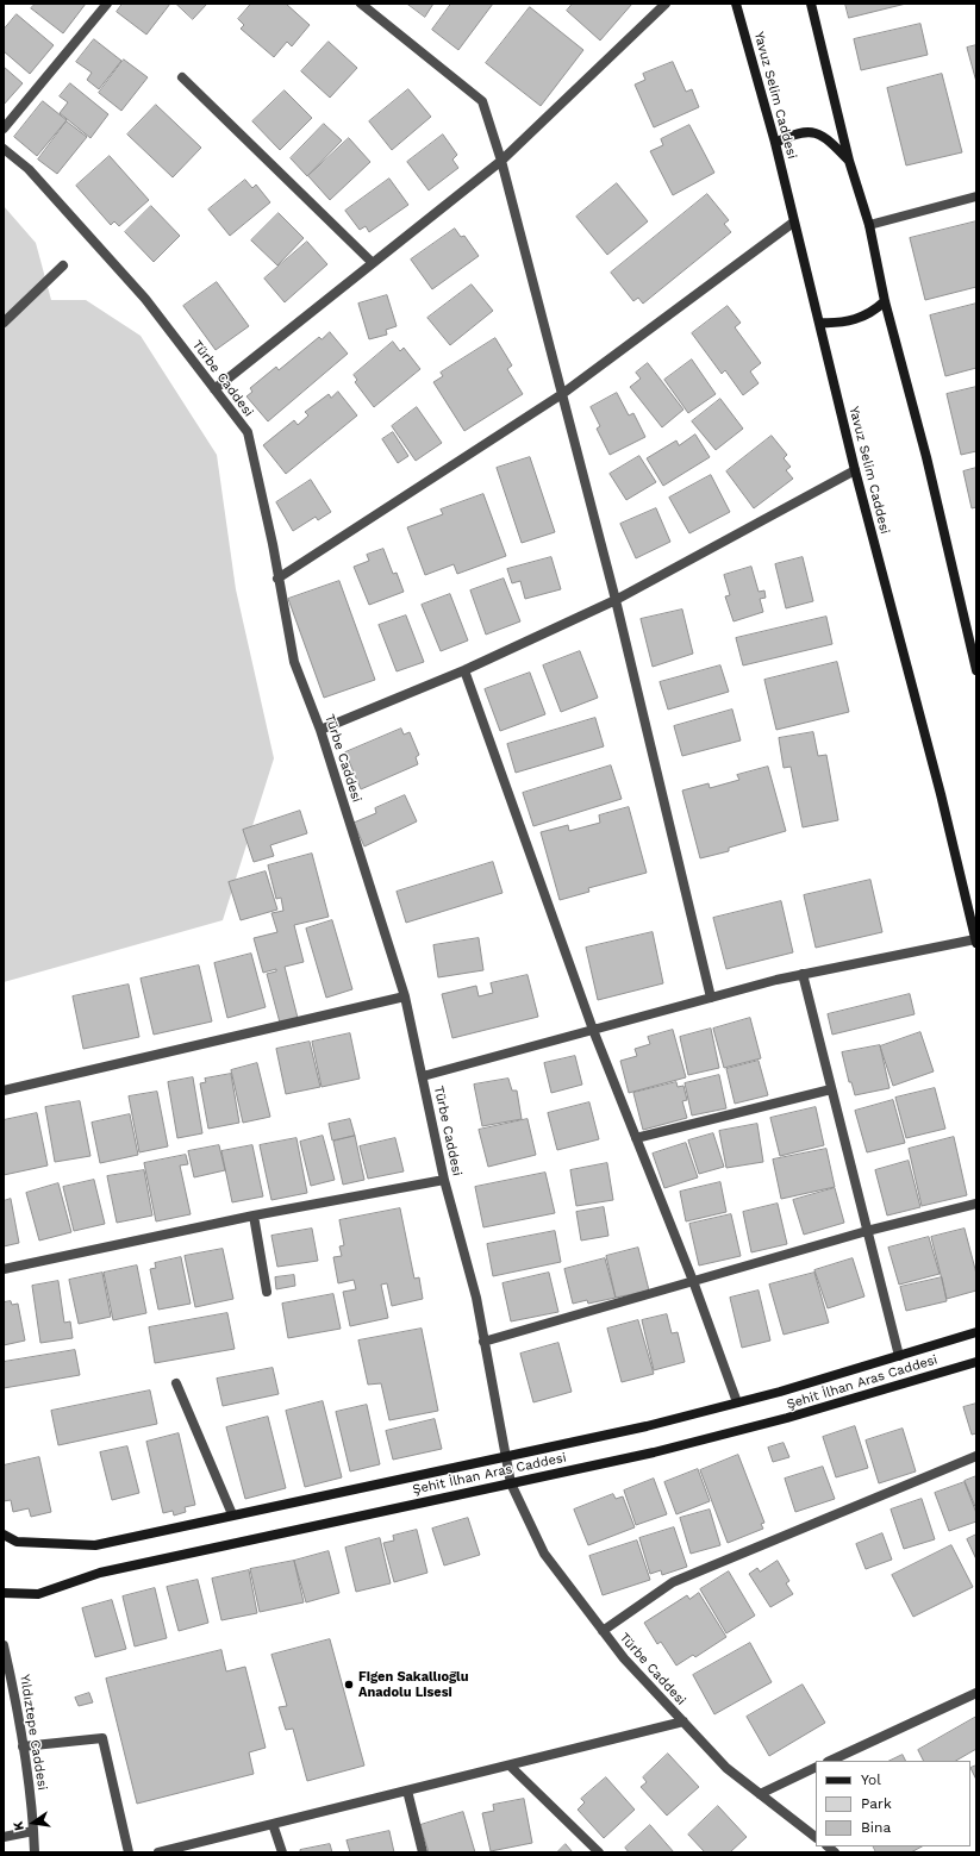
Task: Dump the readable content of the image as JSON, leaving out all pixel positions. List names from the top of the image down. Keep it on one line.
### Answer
{"streets":{"main road":["Yavuz Selim Caddesi","Şehit İlhan Aras Caddesi"],"street":["Türbe Caddesi","Yıldıztepe Caddesi"]},"crossings":[["Türbe Caddesi","Şehit İlhan Aras Caddesi"]],"places":["Figen Sakallıoğlu Anadolu Lisesi"],"legend":["Yol","Park","Bina"],"north":"left"}
